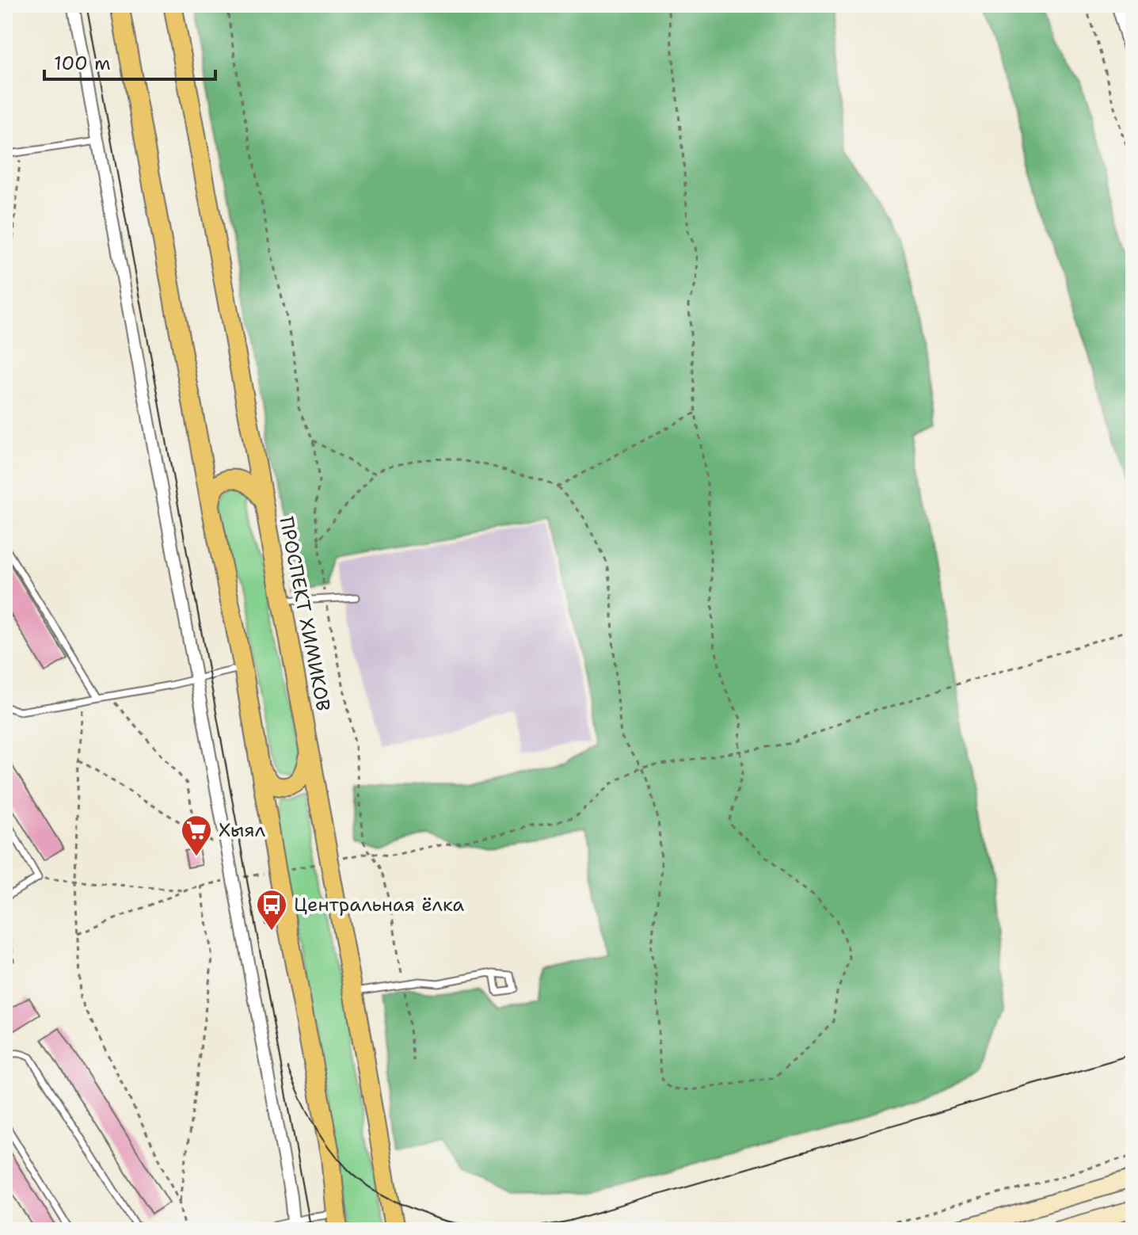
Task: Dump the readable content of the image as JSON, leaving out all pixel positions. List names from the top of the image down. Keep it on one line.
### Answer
{"streets":{"main road":["ПРОСПЕКТ ХИМИКОВ"]},"places":{"supermarket":["Хыял"],"bus stop":["Центральная ёлка"]},"scale_bar":"100 m"}
